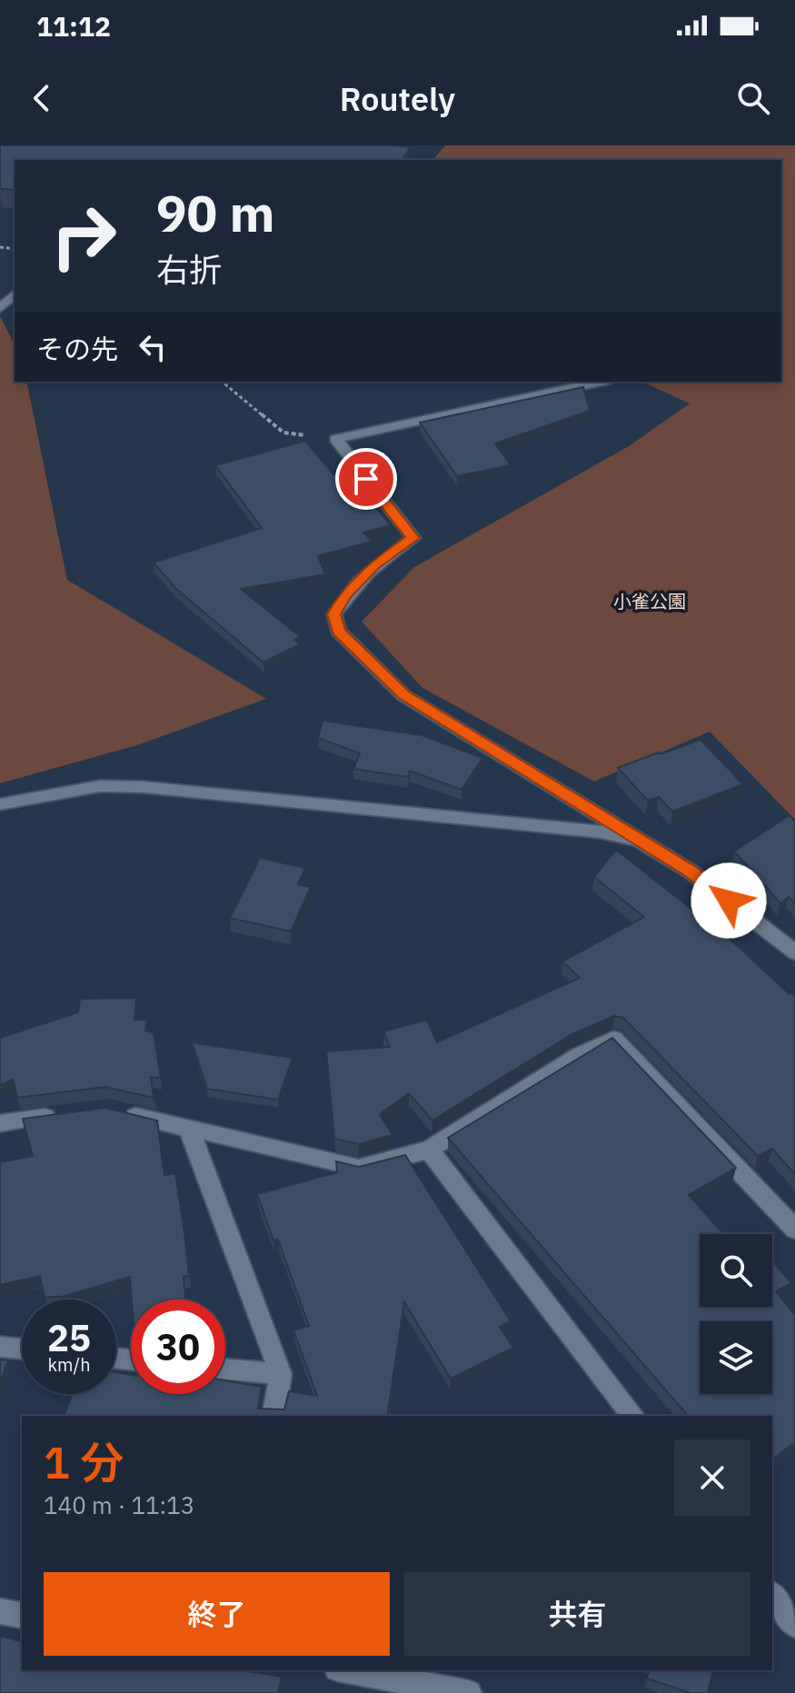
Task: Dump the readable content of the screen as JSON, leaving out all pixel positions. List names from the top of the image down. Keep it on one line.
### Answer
{"parks":["小雀公園"],"page":{"status":"11:12","header":"Routely","turn":["90 m","右折"],"then":"その先","speed":"25 km/h","limit":"30","heading":["1 分","140 m · 11:13"],"buttons":["終了","共有"]}}
